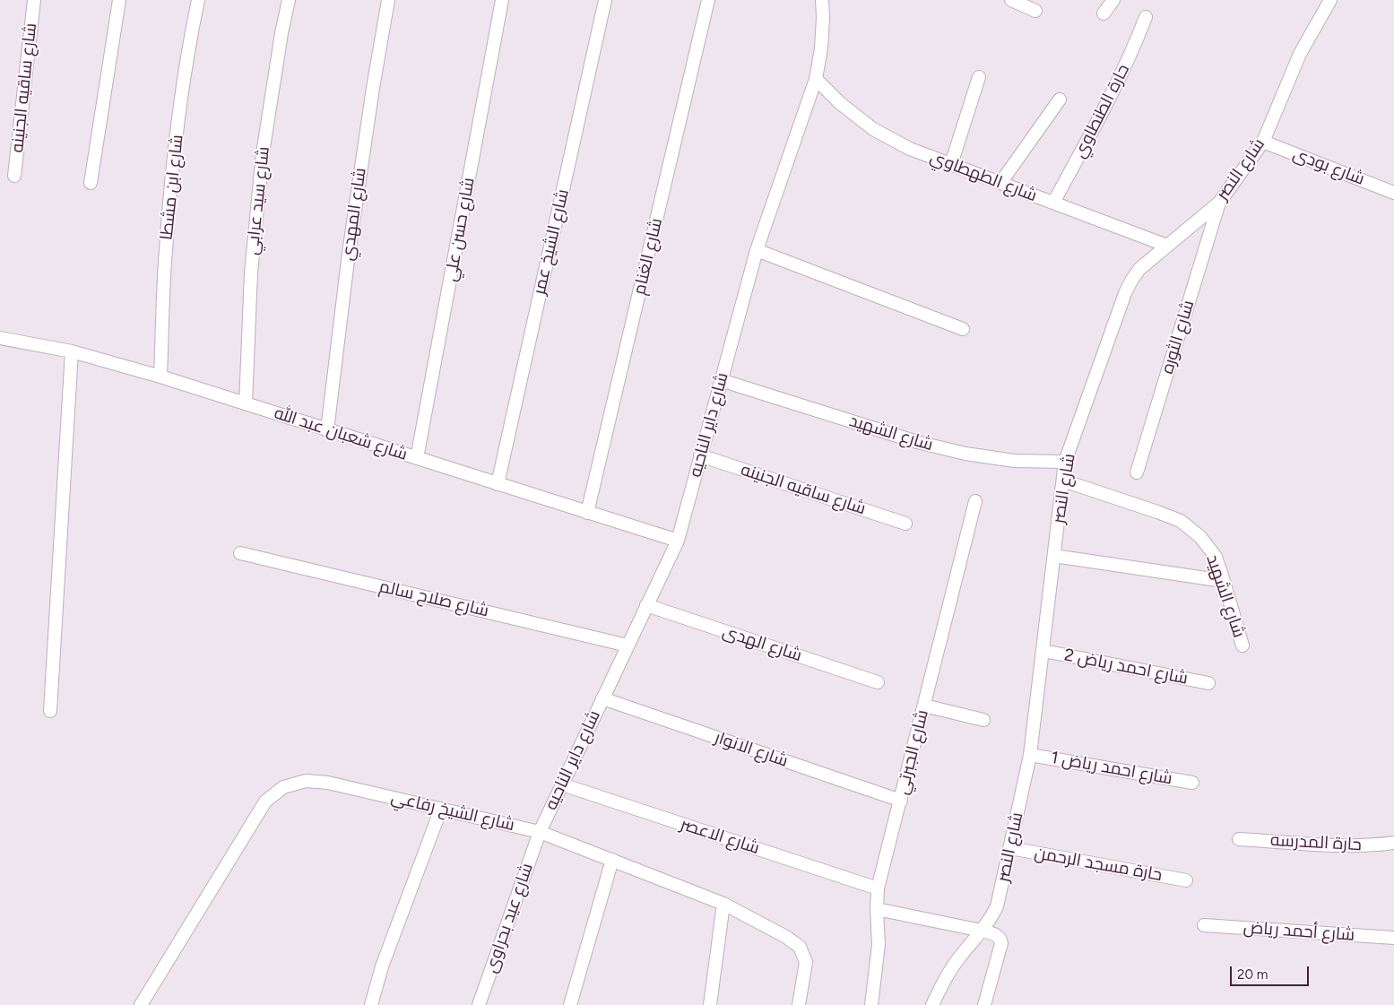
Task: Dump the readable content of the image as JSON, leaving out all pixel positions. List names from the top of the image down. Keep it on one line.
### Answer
{"streets":{"street":["شارع ساقيه الجنينه","حارة الطنطاوي","شارع بودى","شارع النصر","شارع الطهطاوي","شارع ابن مشطا","شارع سيد عرابي","شارع المهدي","شارع حسن علي","شارع الشيخ عمر","شارع الغنام","شارع الثوره","شارع داير الناحيه","شارع الشهيد","شارع شعبان عبد الله","شارع صلاح سالم","شارع الهدى","شارع احمد رياض 2","شارع الانوار","شارع الجبرتي","شارع احمد رياض 1","شارع الشيخ رفاعي","شارع الاعصر","حارة المدرسه","حارة مسجد الرحمن","شارع عيد بحراوى","شارع أحمد رياض"]},"crossings":[["شارع ساقيه الجنينه","شارع داير الناحيه"],["حارة الطنطاوي","شارع الطهطاوي"],["شارع بودى","شارع النصر"],["شارع النصر","شارع الطهطاوي"],["شارع النصر","شارع الثوره"],["شارع النصر","شارع الشهيد"],["شارع النصر","شارع احمد رياض 2"],["شارع النصر","شارع احمد رياض 1"],["شارع النصر","حارة مسجد الرحمن"],["شارع الطهطاوي","شارع داير الناحيه"],["شارع ابن مشطا","شارع شعبان عبد الله"],["شارع سيد عرابي","شارع شعبان عبد الله"],["شارع المهدي","شارع شعبان عبد الله"],["شارع حسن علي","شارع شعبان عبد الله"],["شارع الشيخ عمر","شارع شعبان عبد الله"],["شارع الغنام","شارع شعبان عبد الله"],["شارع داير الناحيه","شارع الشهيد"],["شارع داير الناحيه","شارع شعبان عبد الله"],["شارع داير الناحيه","شارع صلاح سالم"],["شارع داير الناحيه","شارع الهدى"],["شارع داير الناحيه","شارع الانوار"],["شارع داير الناحيه","شارع الشيخ رفاعي"],["شارع داير الناحيه","شارع الاعصر"],["شارع داير الناحيه","شارع عيد بحراوى"],["شارع الانوار","شارع الجبرتي"],["شارع الجبرتي","شارع الاعصر"],["شارع الشيخ رفاعي","شارع عيد بحراوى"]],"scale_bar":"20 m"}
